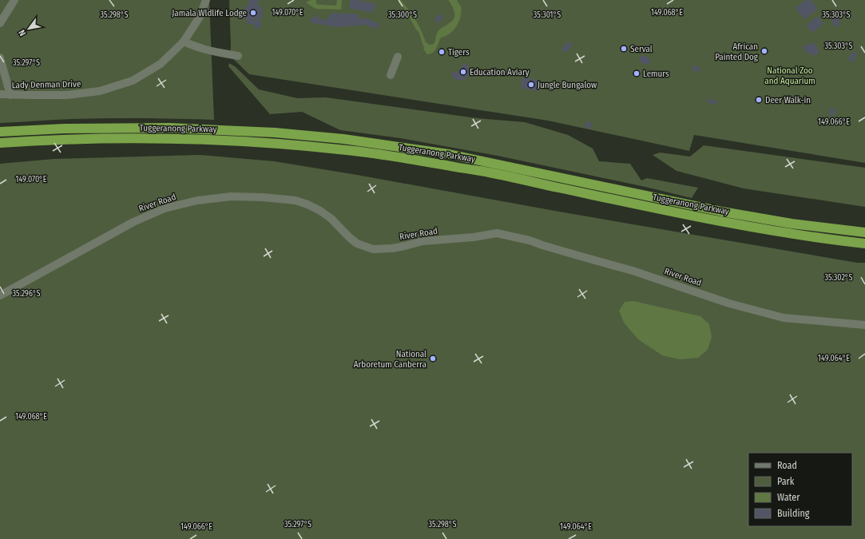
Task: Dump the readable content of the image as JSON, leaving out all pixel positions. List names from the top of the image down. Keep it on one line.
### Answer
{"streets":{"highway":["Tuggeranong Parkway"],"street":["Lady Denman Drive","River Road"]},"parks":["National Zoo and Aquarium"],"places":["Jamala Wldlife Lodge","Serval","African Painted Dog","Tigers","Education Aviary","Lemurs","Jungle Bungalow","Deer Walk-in","National Arboretum Canberra"],"legend":["Road","Park","Water","Building"],"north":"bottom left","coordinates":["149.070°E","149.068°E","35.303°S","35.300°S","35.298°S","35.301°S","35.297°S","149.066°E","35.302°S","35.296°S","149.064°E"]}
